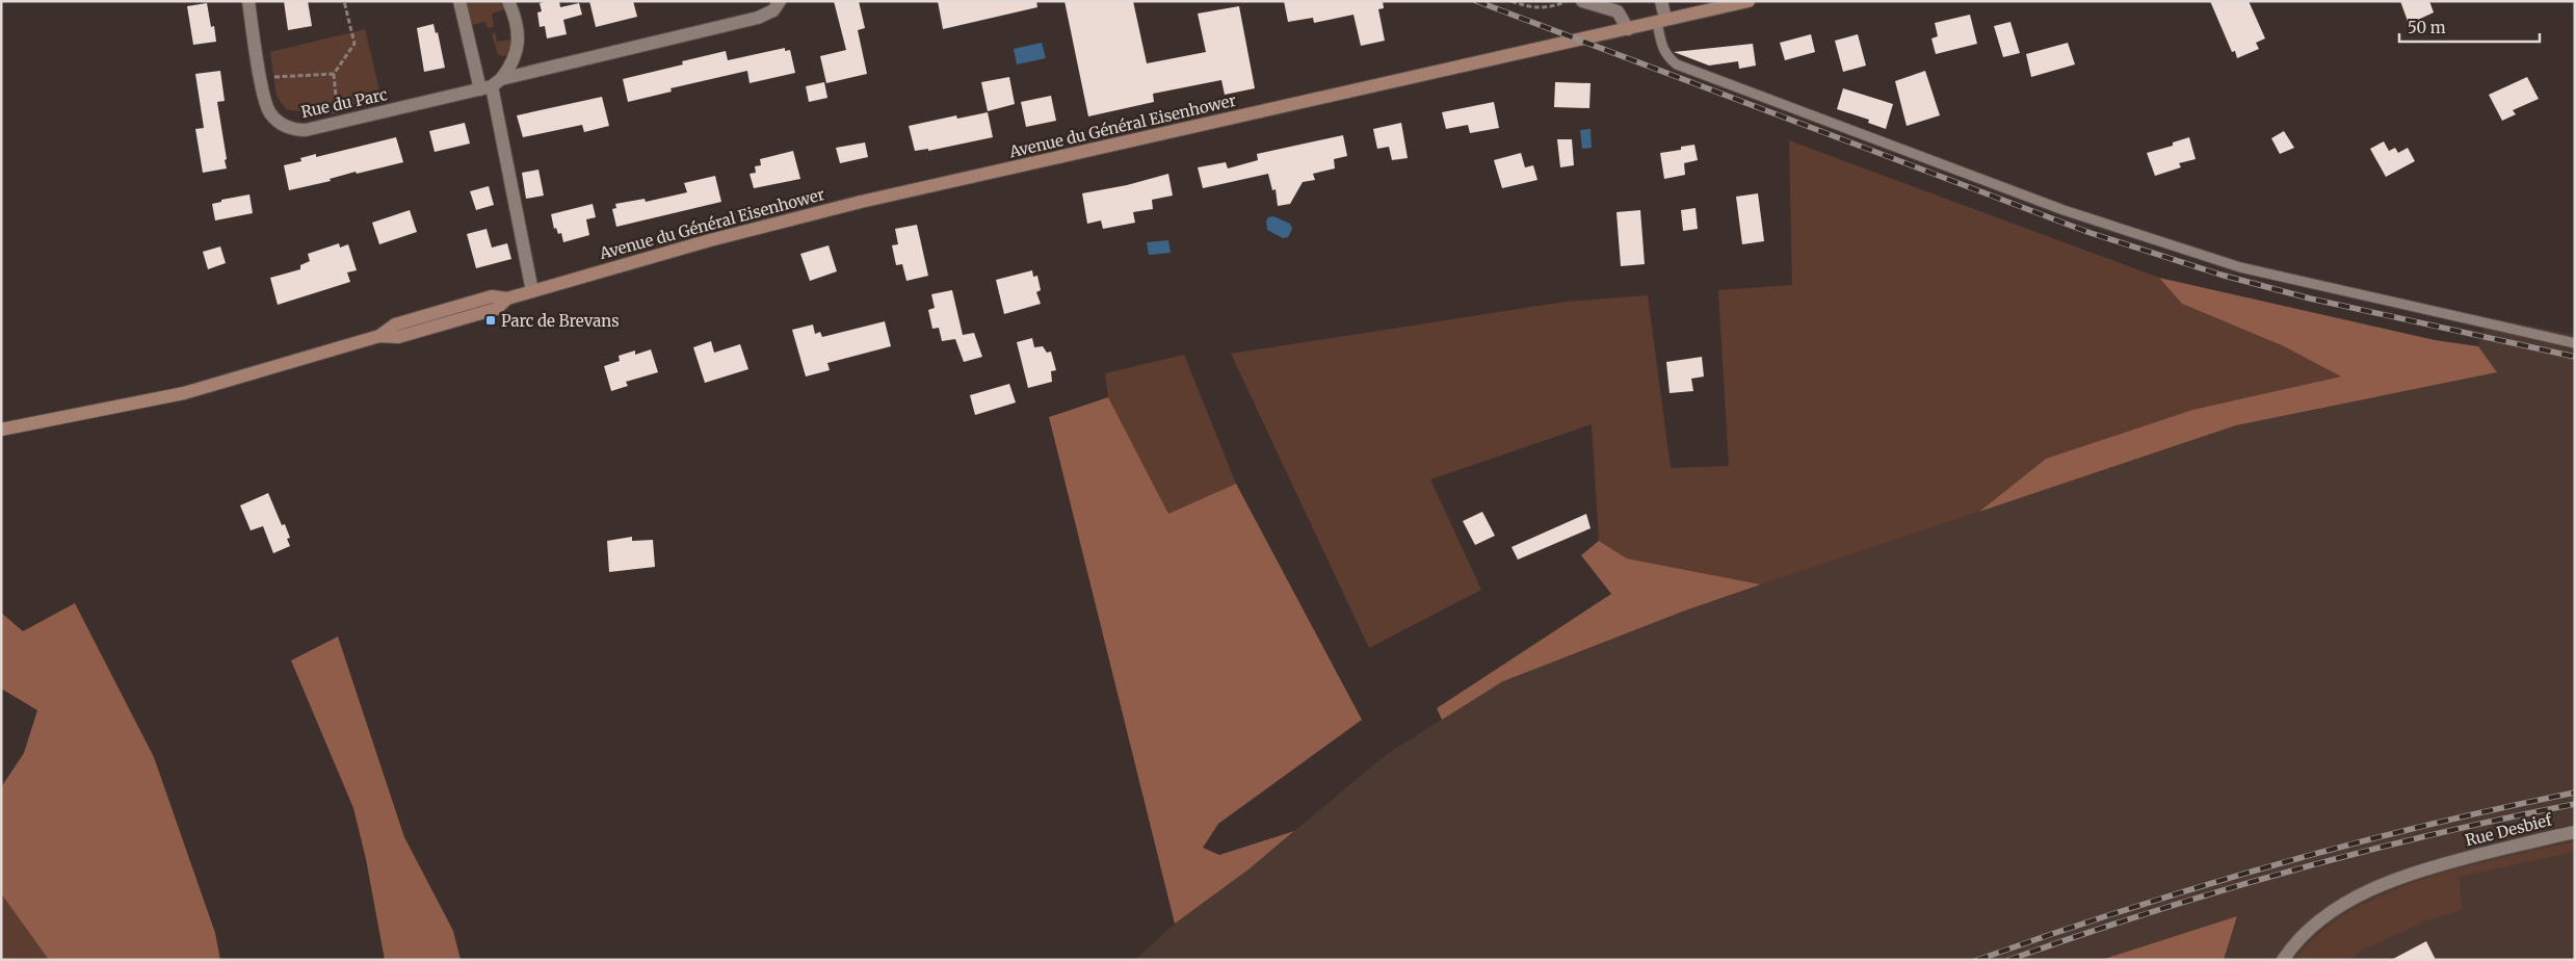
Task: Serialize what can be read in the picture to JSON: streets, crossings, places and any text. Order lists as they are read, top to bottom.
{
  "streets": {
    "main road": ["Avenue du Général Eisenhower"],
    "street": ["Rue du Parc", "Rue Desbief"]
  },
  "places": {
    "transit": ["Parc de Brevans"]
  },
  "scale_bar": "50 m"
}
